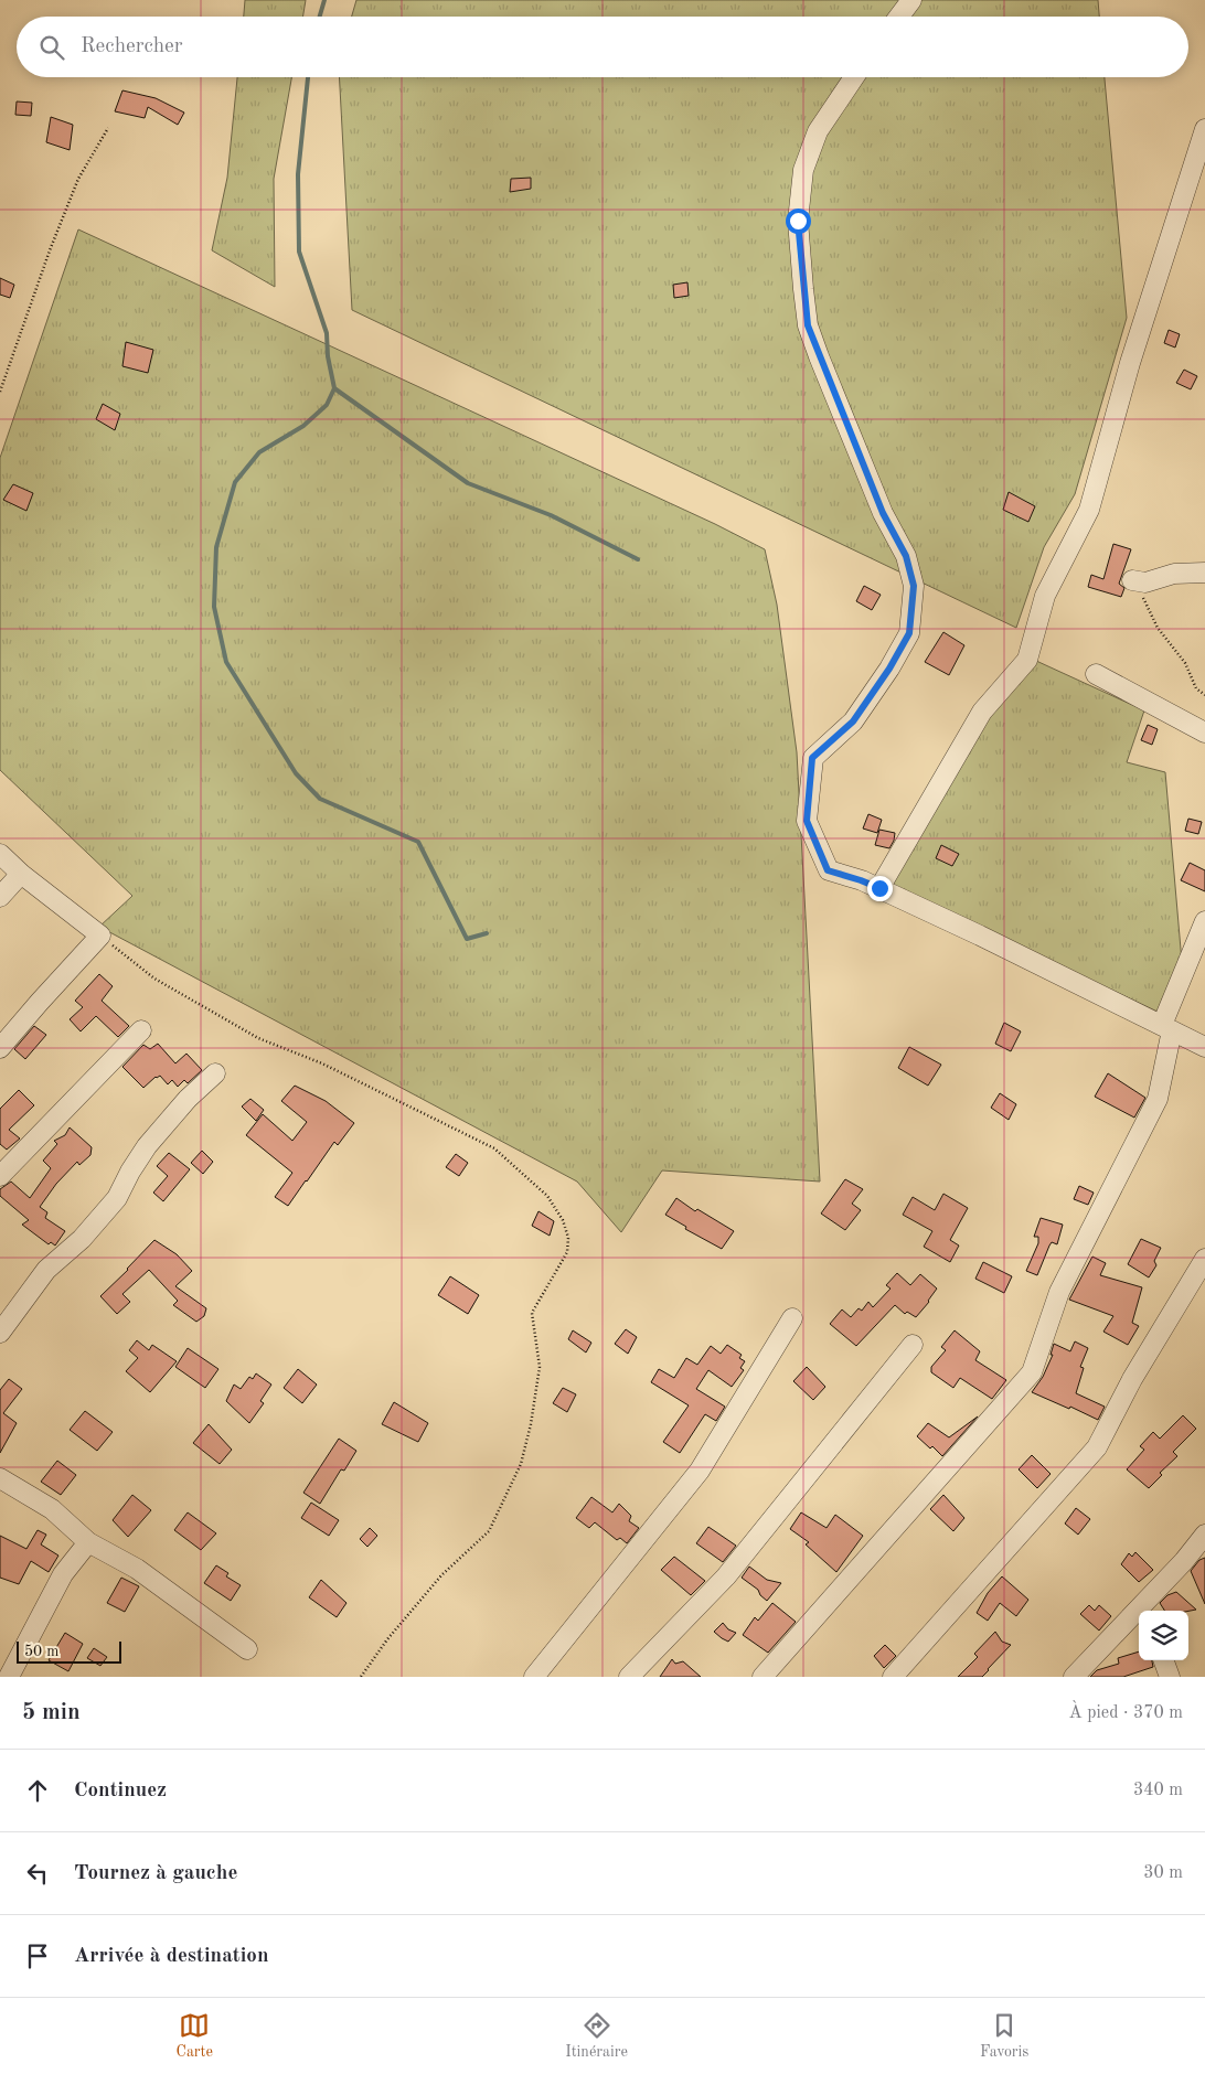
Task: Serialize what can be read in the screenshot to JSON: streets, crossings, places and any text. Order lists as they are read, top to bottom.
{
  "scale_bar": "50 m",
  "page": {
    "search": "Rechercher",
    "scale": "50 m",
    "heading": ["5 min", "À pied · 370 m"],
    "list": [
      ["Continuez", "340 m"],
      ["Tournez à gauche", "30 m"],
      "Arrivée à destination"
    ],
    "nav": ["Carte", "Itinéraire", "Favoris"]
  }
}
